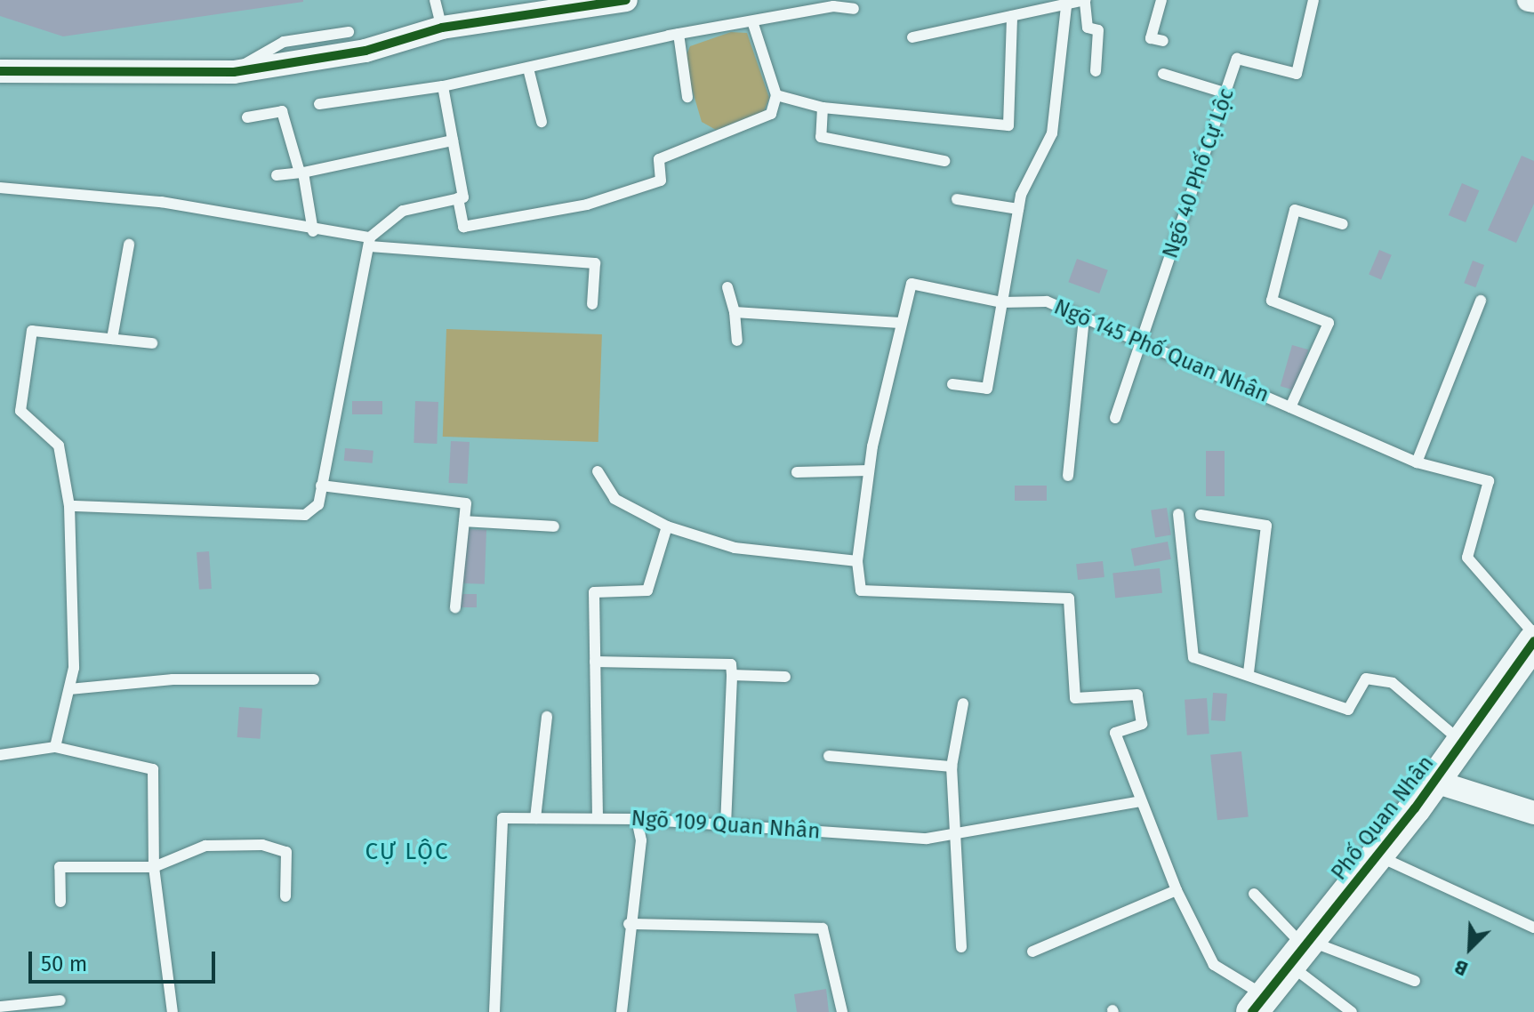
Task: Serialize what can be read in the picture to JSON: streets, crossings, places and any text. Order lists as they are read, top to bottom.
{
  "streets": {
    "street": ["Phố Quan Nhân"],
    "lane": ["Ngõ 40 Phố Cự Lộc", "Ngõ 145 Phố Quan Nhân", "Ngõ 109 Quan Nhân"]
  },
  "crossings": [
    ["Ngõ 145 Phố Quan Nhân", "Ngõ 109 Quan Nhân"]
  ],
  "districts": ["CỰ LỘC"],
  "scale_bar": "50 m",
  "north": "bottom left"
}
